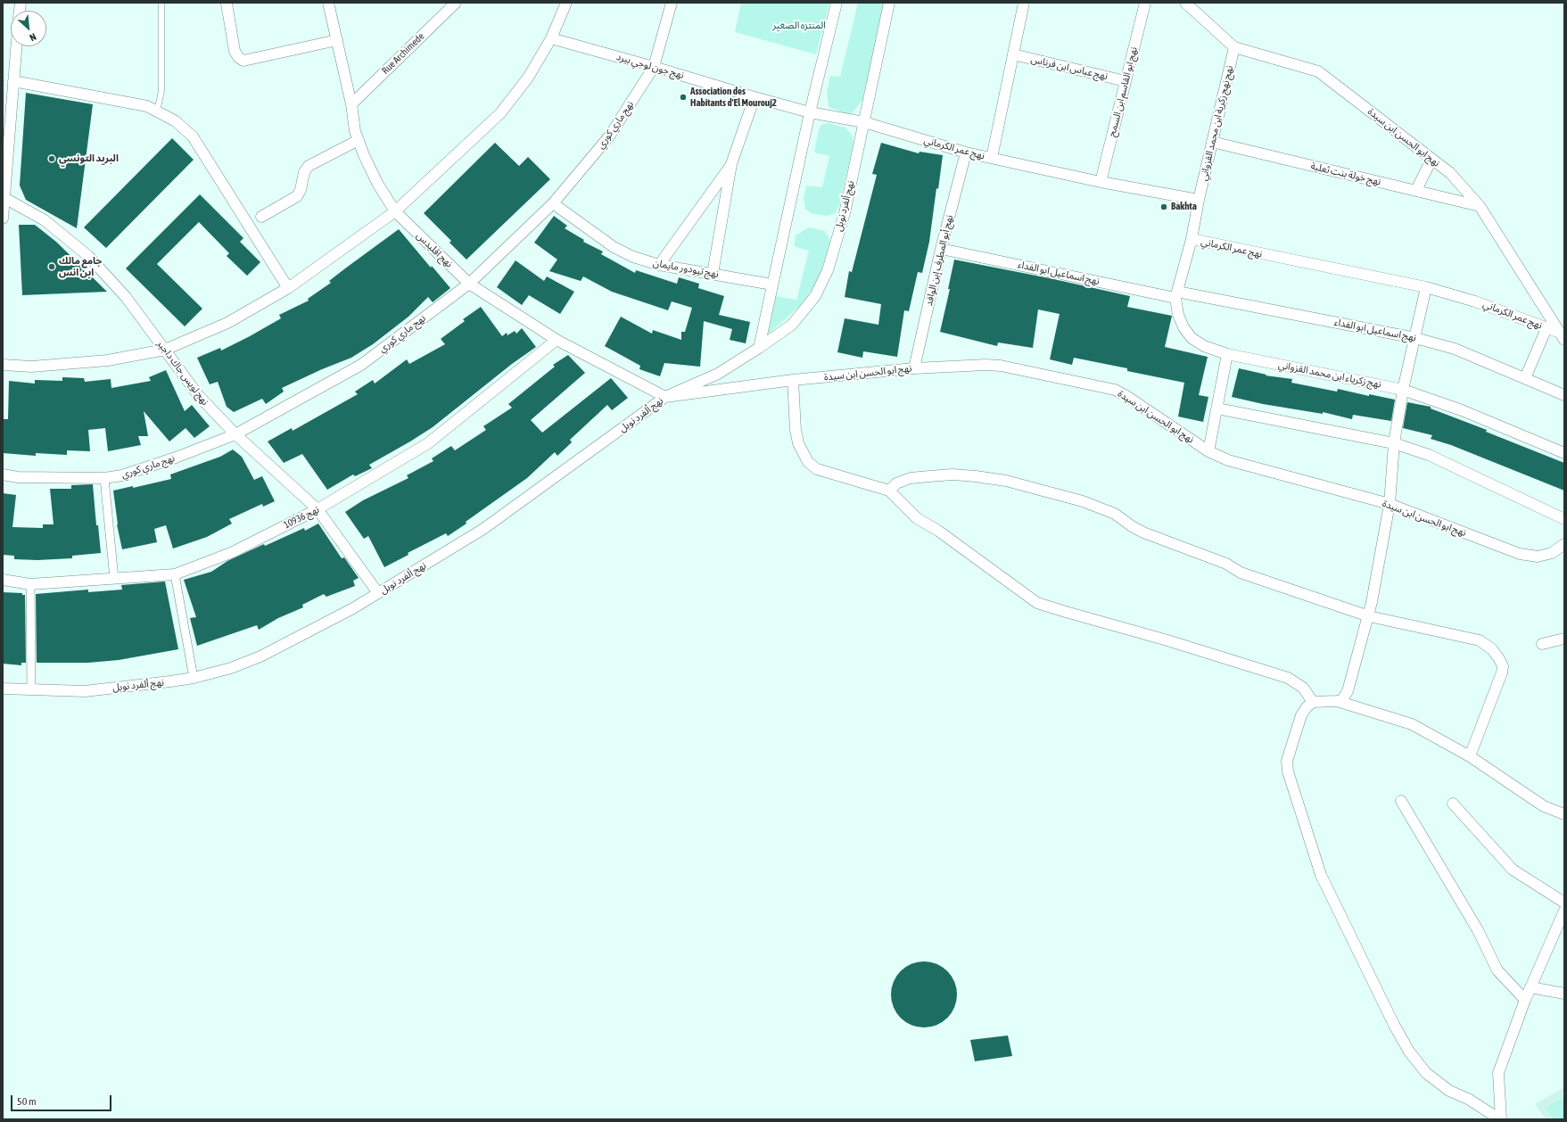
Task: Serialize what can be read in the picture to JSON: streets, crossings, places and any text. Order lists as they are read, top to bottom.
{
  "streets": {
    "street": [
      "Rue Archimede",
      "نهج جون لوجي بيرد",
      "نهج عباس ابن فرناس",
      "نهج ابو القاسم ابن السمح",
      "نهج نهج زكرية ابن محمد القزواني",
      "نهج ماري كوري",
      "نهج ابو الحسن ابن سيدة",
      "نهج عمر الكرماني",
      "نهج خولة بنت ثعلبة",
      "نهج ألفرد نوبل",
      "نهج اقليدس",
      "نهج أبو المطرف إبن الوافد",
      "نهج تيودور مايمان",
      "نهج اسماعيل ابو الفداء",
      "نهج لويس جاك داجير",
      "نهج زكرياء ابن محمد القزواني",
      "نهج 10936"
    ]
  },
  "crossings": [
    ["Rue Archimede", "نهج اقليدس"],
    ["نهج جون لوجي بيرد", "نهج ماري كوري"],
    ["نهج عباس ابن فرناس", "نهج ابو القاسم ابن السمح"],
    ["نهج ابو القاسم ابن السمح", "نهج عمر الكرماني"],
    ["نهج نهج زكرية ابن محمد القزواني", "نهج ابو الحسن ابن سيدة"],
    ["نهج نهج زكرية ابن محمد القزواني", "نهج عمر الكرماني"],
    ["نهج نهج زكرية ابن محمد القزواني", "نهج خولة بنت ثعلبة"],
    ["نهج ماري كوري", "نهج اقليدس"],
    ["نهج ماري كوري", "نهج تيودور مايمان"],
    ["نهج ماري كوري", "نهج لويس جاك داجير"],
    ["نهج ابو الحسن ابن سيدة", "نهج عمر الكرماني"],
    ["نهج ابو الحسن ابن سيدة", "نهج خولة بنت ثعلبة"],
    ["نهج ابو الحسن ابن سيدة", "نهج ألفرد نوبل"],
    ["نهج ابو الحسن ابن سيدة", "نهج اقليدس"],
    ["نهج ابو الحسن ابن سيدة", "نهج أبو المطرف إبن الوافد"],
    ["نهج عمر الكرماني", "نهج ألفرد نوبل"],
    ["نهج عمر الكرماني", "نهج أبو المطرف إبن الوافد"],
    ["نهج عمر الكرماني", "نهج زكرياء ابن محمد القزواني"],
    ["نهج ألفرد نوبل", "نهج اقليدس"],
    ["نهج ألفرد نوبل", "نهج لويس جاك داجير"],
    ["نهج اقليدس", "نهج 10936"],
    ["نهج أبو المطرف إبن الوافد", "نهج اسماعيل ابو الفداء"],
    ["نهج اسماعيل ابو الفداء", "نهج زكرياء ابن محمد القزواني"],
    ["نهج لويس جاك داجير", "نهج 10936"]
  ],
  "parks": ["المنتزه الصغير"],
  "places": [
    "Association des Habitants d'El Mourouj2",
    "البريد التونسي",
    "Bakhta",
    "جامع مالك ابن انس"
  ],
  "scale_bar": "50 m",
  "north": "bottom right"
}
